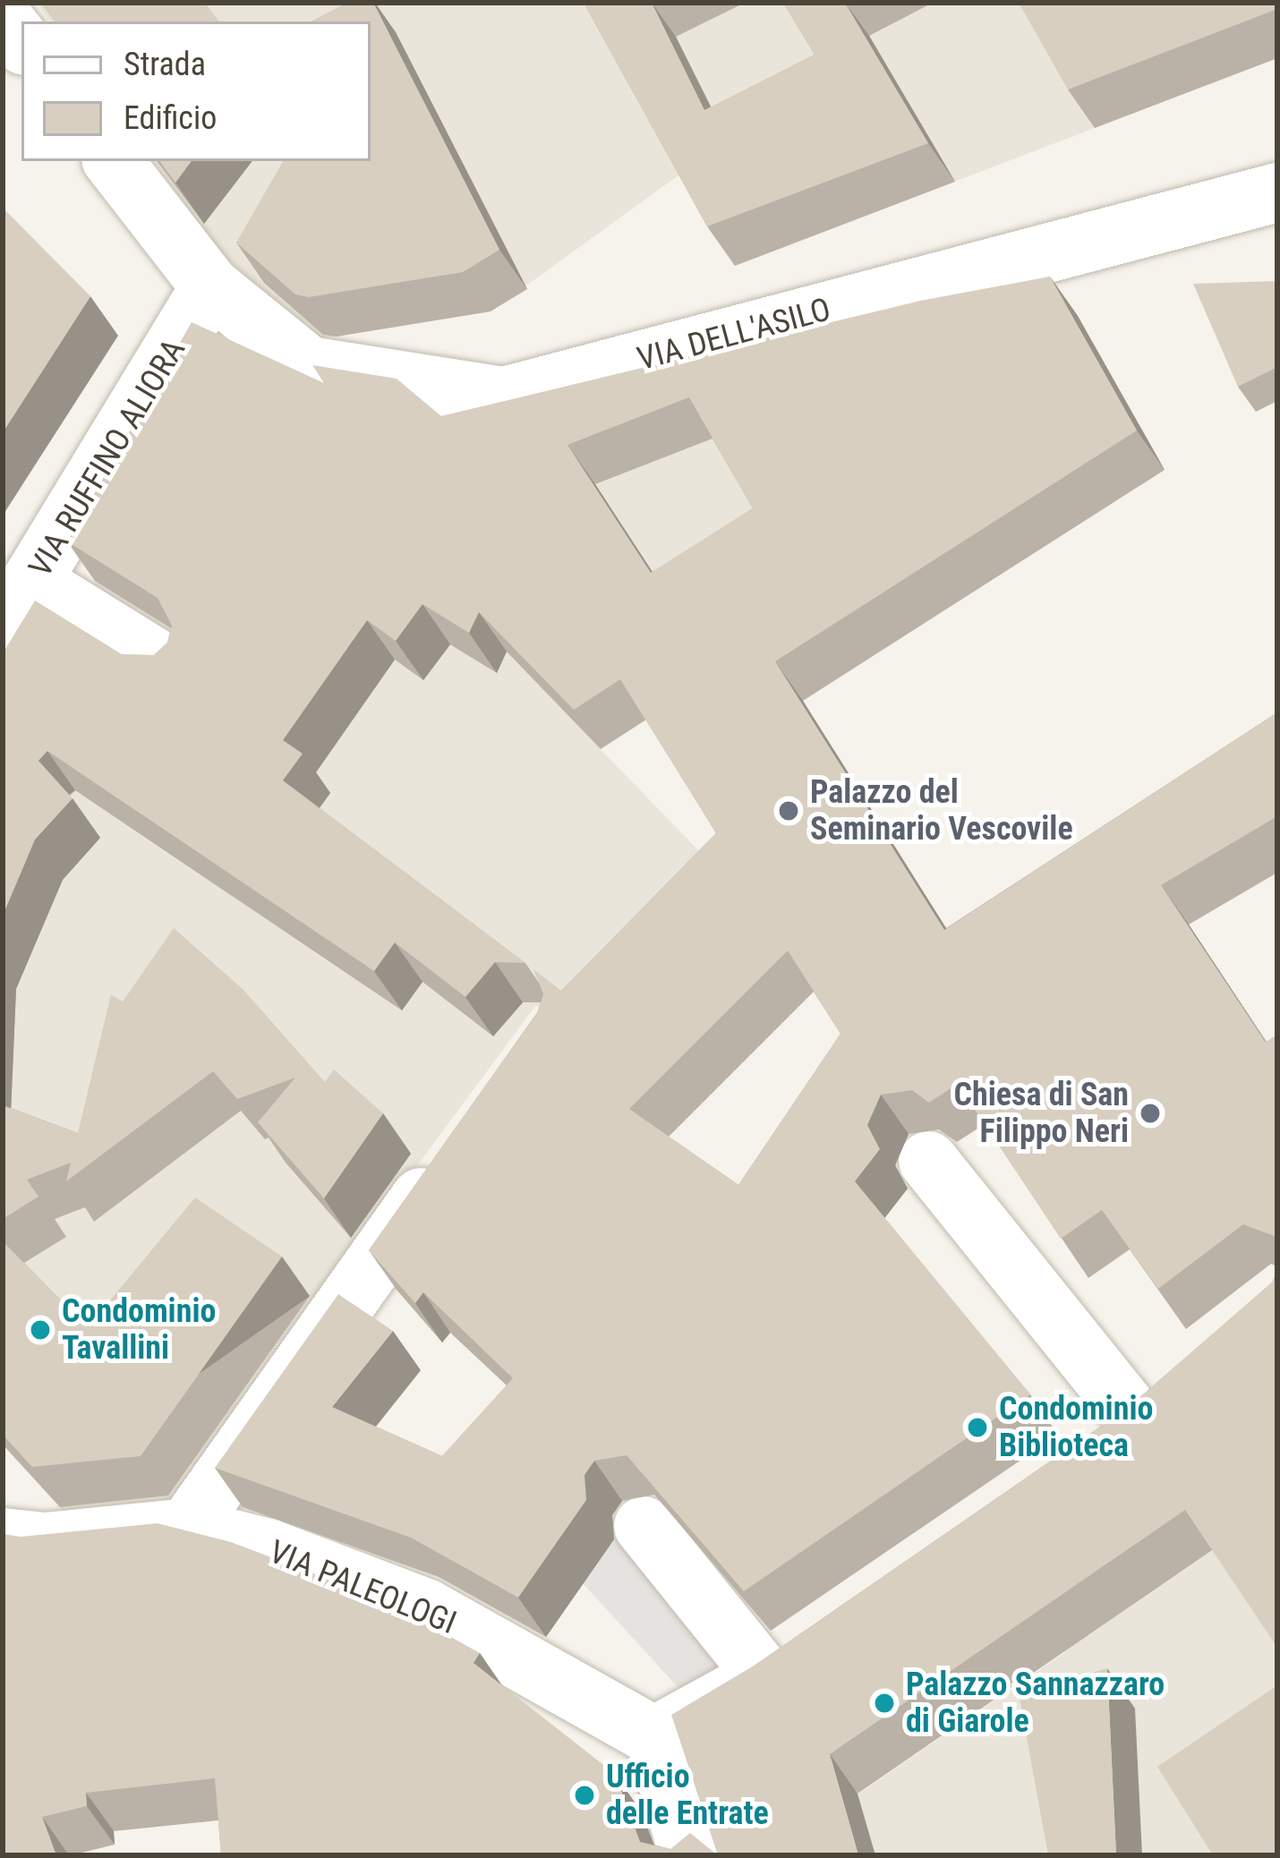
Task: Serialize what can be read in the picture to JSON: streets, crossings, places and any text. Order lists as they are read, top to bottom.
{
  "streets": {
    "street": ["VIA DELL'ASILO", "VIA RUFFINO ALIORA", "VIA PALEOLOGI"]
  },
  "crossings": [
    ["VIA DELL'ASILO", "VIA RUFFINO ALIORA"]
  ],
  "places": [
    "Palazzo del Seminario Vescovile",
    "Chiesa di San Filippo Neri",
    "Condominio Tavallini",
    "Condominio Biblioteca",
    "Palazzo Sannazzaro di Giarole",
    "Ufficio delle Entrate"
  ],
  "legend": ["Strada", "Edificio"]
}
